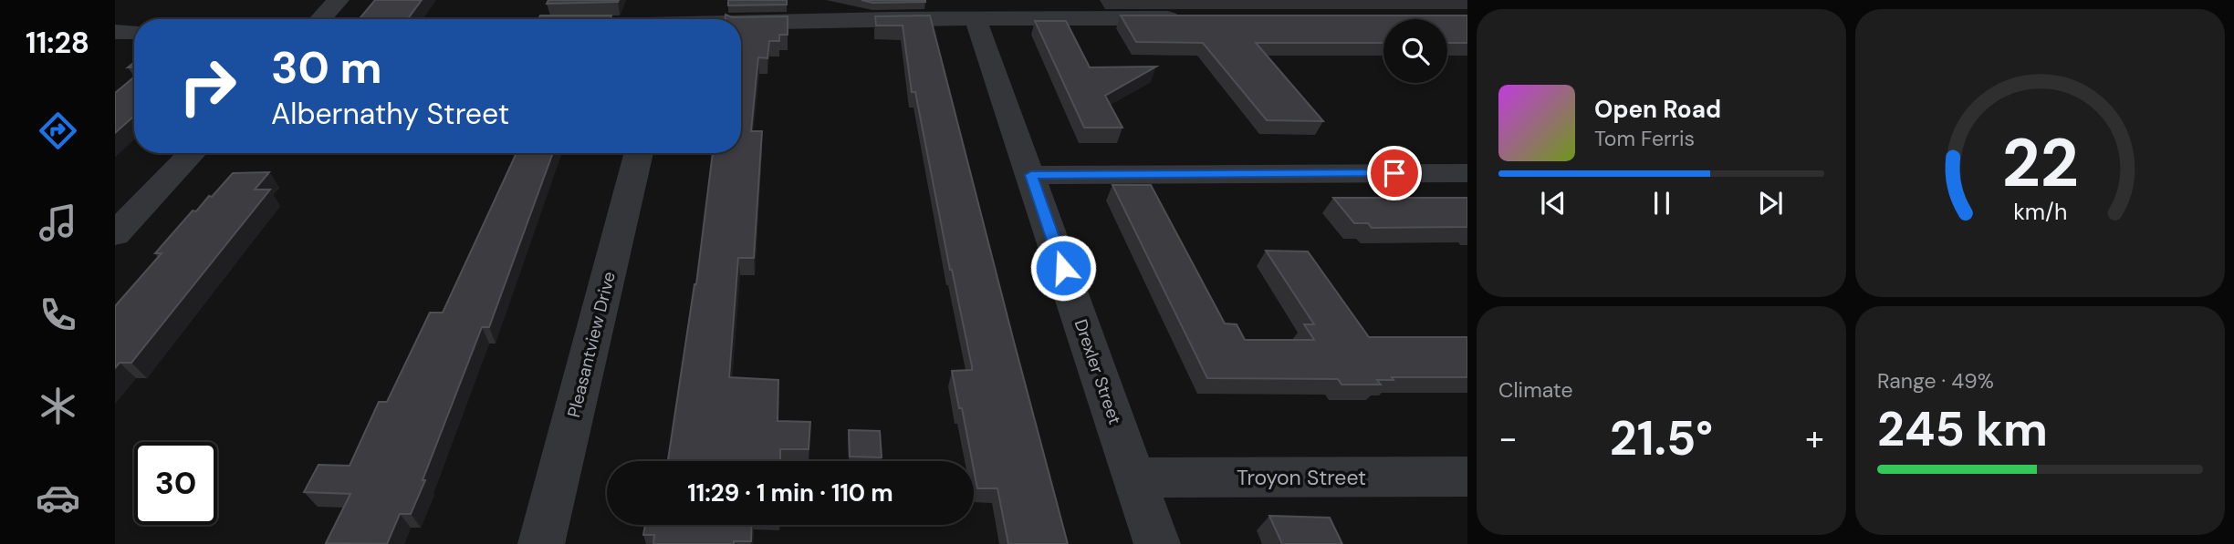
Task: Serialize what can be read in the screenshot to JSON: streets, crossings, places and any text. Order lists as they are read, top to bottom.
{
  "streets": {
    "street": ["Pleasantview Drive", "Drexler Street", "Troyon Street"]
  },
  "crossings": [
    ["Drexler Street", "Troyon Street"]
  ],
  "page": {
    "tabs": "11:28",
    "turn": ["30 m", "Albernathy Street"],
    "song": ["Open Road", "Tom Ferris"],
    "tile": [
      "Climate",
      ["Range · 49%", "245 km"]
    ],
    "heat": ["−", "21.5°", "+"],
    "limit": "30",
    "trip": "11:29 · 1 min · 110 m",
    "gauge": ["22", "km/h"]
  }
}
